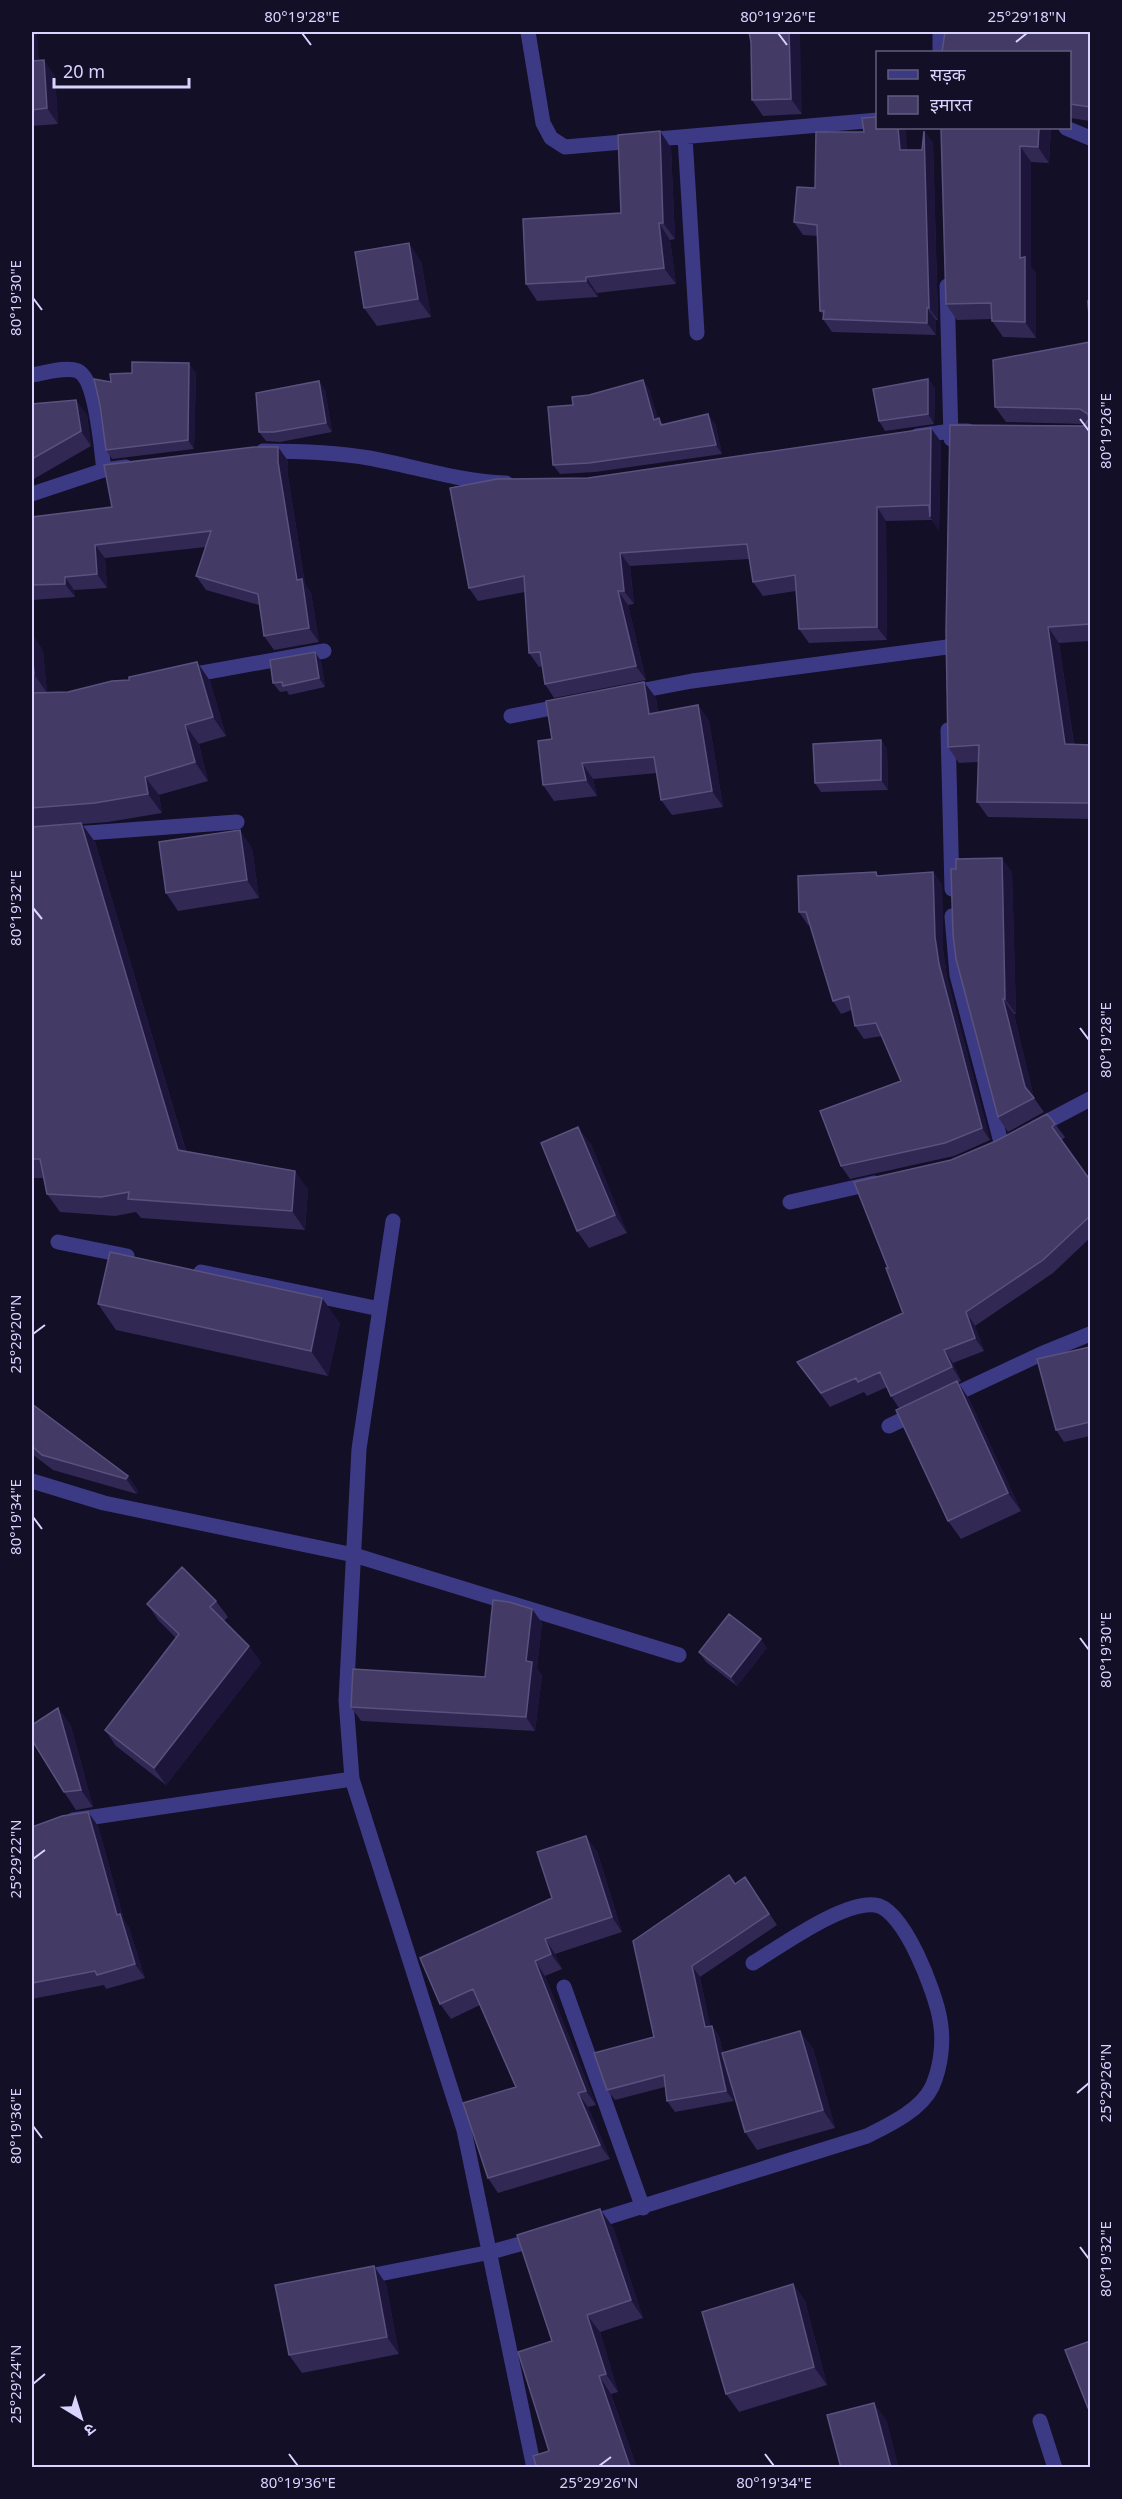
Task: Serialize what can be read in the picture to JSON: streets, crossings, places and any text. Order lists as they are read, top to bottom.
{
  "legend": ["सड़क", "इमारत"],
  "scale_bar": "20 m",
  "north": "bottom right",
  "coordinates": [
    "80°19'28\"E",
    "80°19'26\"E",
    "25°29'18\"N",
    "80°19'30\"E",
    "80°19'32\"E",
    "25°29'20\"N",
    "80°19'34\"E",
    "25°29'22\"N",
    "25°29'26\"N",
    "80°19'36\"E",
    "25°29'24\"N"
  ]
}
